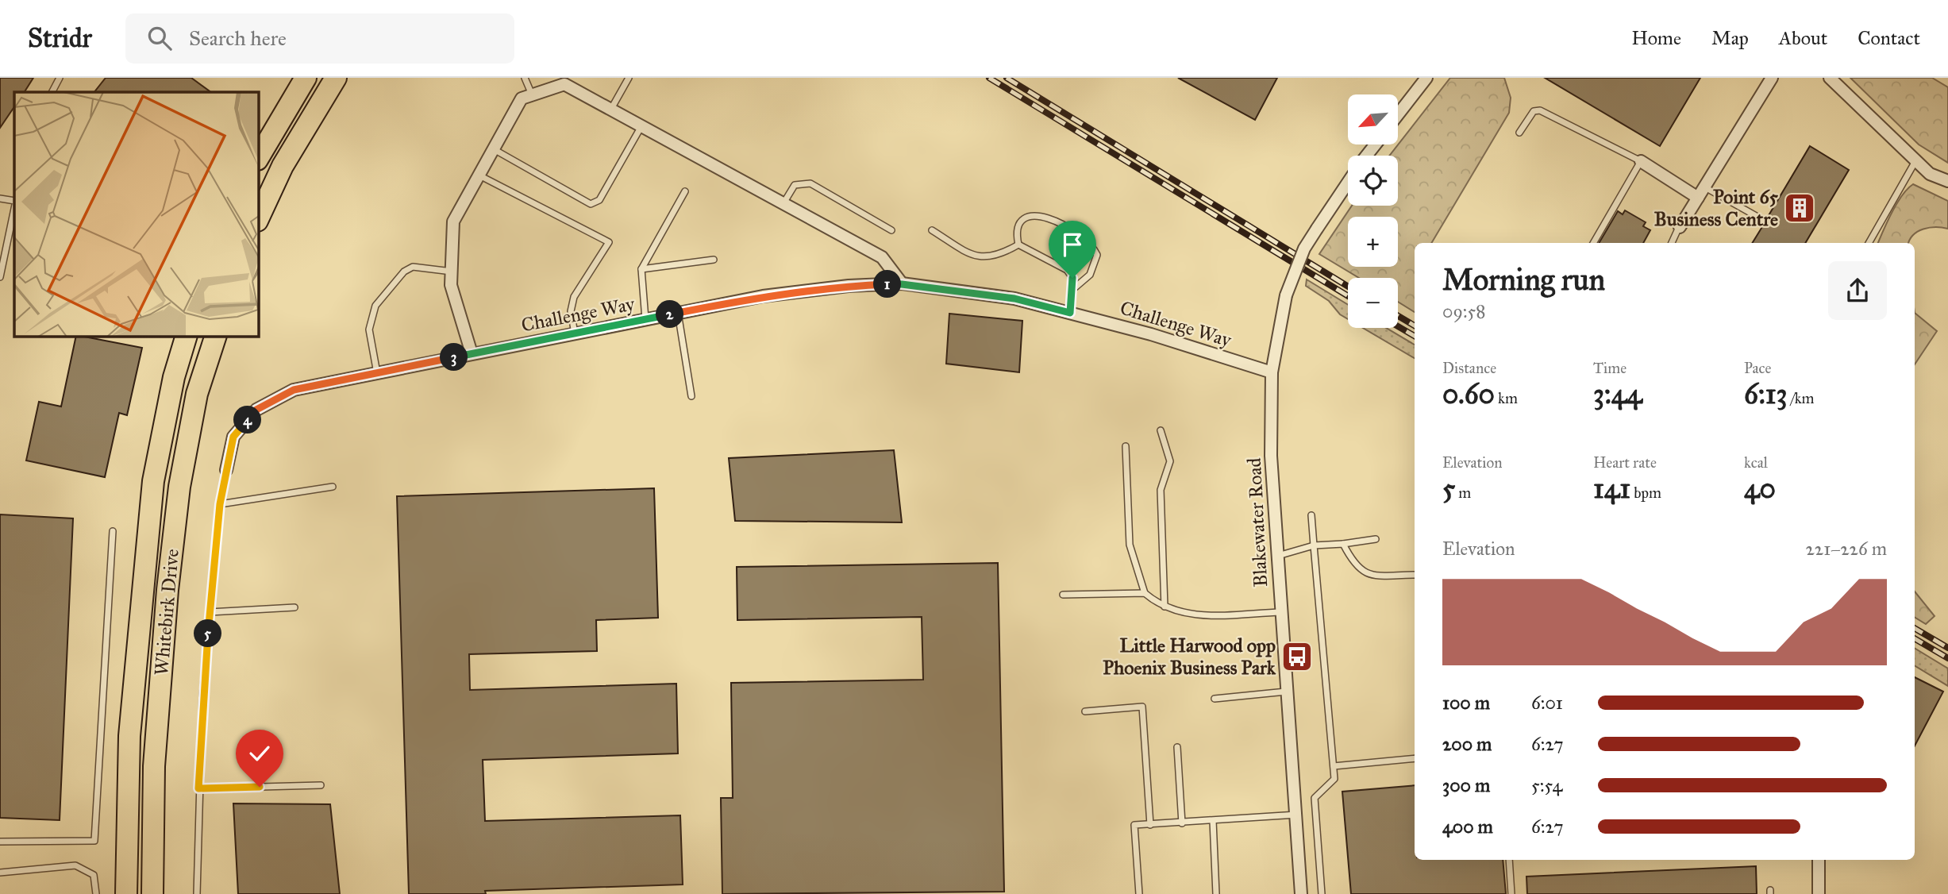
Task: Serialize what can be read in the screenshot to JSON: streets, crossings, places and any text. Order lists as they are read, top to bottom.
{
  "streets": {
    "highway": ["Whitebirk Drive"],
    "street": ["Challenge Way", "Blakewater Road"]
  },
  "crossings": [
    ["Challenge Way", "Blakewater Road"]
  ],
  "places": {
    "building": ["Point 65 Business Centre"],
    "bus stop": ["Little Harwood opp Phoenix Business Park"]
  },
  "north": "bottom left",
  "page": {
    "header": "Stridr",
    "search": "Search here",
    "nav": [
      "Home",
      "Map",
      "About",
      "Contact"
    ],
    "map_buttons": ["+", "−"],
    "heading": ["Morning run", "09:58"],
    "pins": [
      "1",
      "2",
      "3",
      "4",
      "5"
    ],
    "stats": [
      ["Distance", "0.60 km"],
      ["Time", "3:44"],
      ["Pace", "6:13 /km"],
      ["Elevation", "5 m"],
      ["Heart rate", "141 bpm"],
      ["kcal", "40"]
    ],
    "chart": ["Elevation", "221–226 m"],
    "list": [
      {
        "name": "100 m",
        "note": "6:01"
      },
      {
        "name": "200 m",
        "note": "6:27"
      },
      {
        "name": "300 m",
        "note": "5:54"
      },
      {
        "name": "400 m",
        "note": "6:27"
      }
    ]
  }
}
